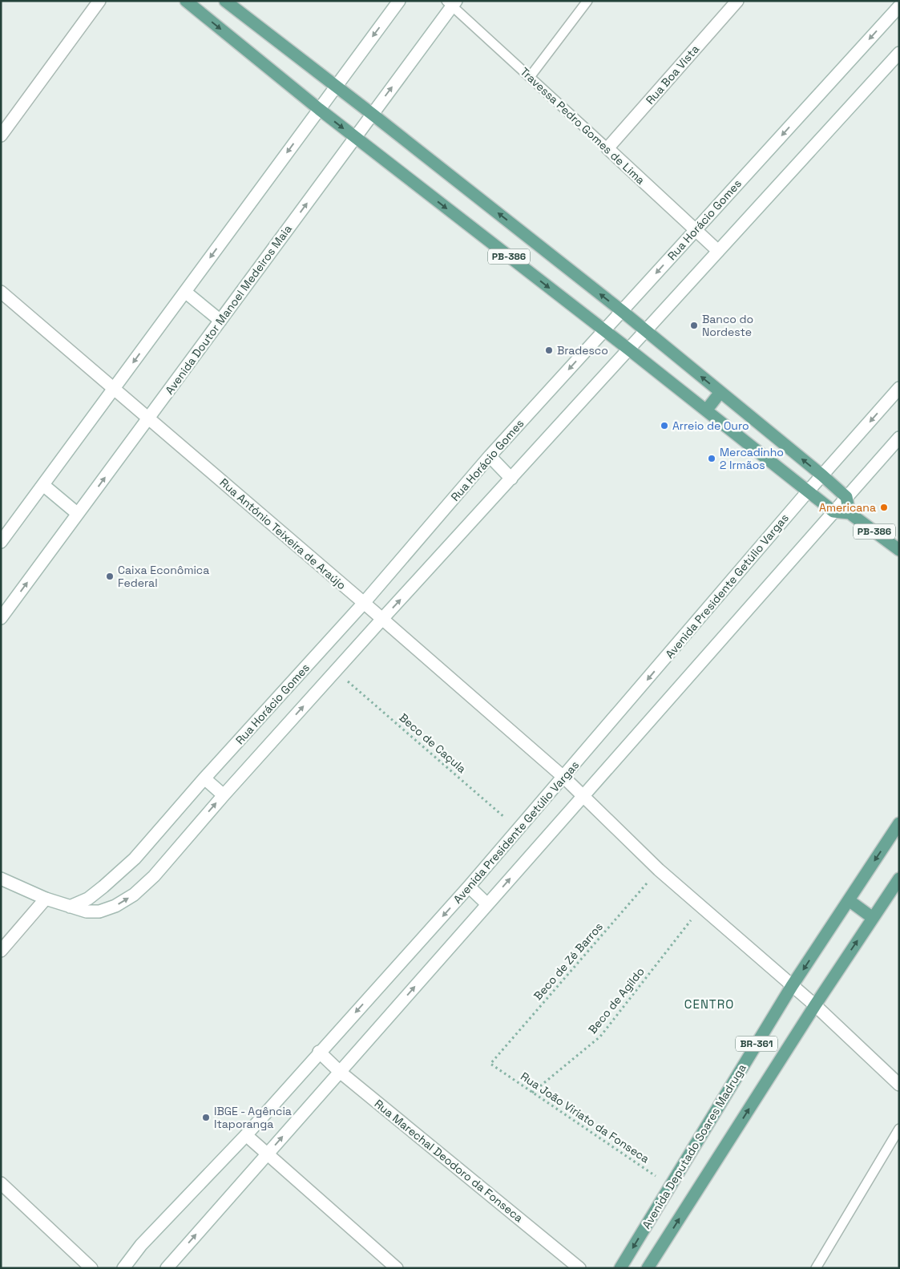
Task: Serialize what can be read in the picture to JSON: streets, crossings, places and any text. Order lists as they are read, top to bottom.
{
  "streets": {
    "main road": ["PB-386", "BR-361", "Avenida Deputado Soares Madruga"],
    "street": [
      "Rua Boa Vista",
      "Travessa Pedro Gomes de Lima",
      "Rua Horácio Gomes",
      "Avenida Doutor Manoel Medeiros Maia",
      "Rua António Teixeira de Araújo",
      "Avenida Presidente Getúlio Vargas",
      "Rua Marechal Deodoro da Fonseca"
    ],
    "path": [
      "Beco de Caçula",
      "Beco de Zé Barros",
      "Beco de Agildo",
      "Rua João Viriato da Fonseca"
    ]
  },
  "crossings": [
    ["Rua Boa Vista", "Travessa Pedro Gomes de Lima"],
    ["Travessa Pedro Gomes de Lima", "Rua Horácio Gomes"],
    ["Travessa Pedro Gomes de Lima", "Avenida Doutor Manoel Medeiros Maia"],
    ["Rua Horácio Gomes", "PB-386"],
    ["Rua Horácio Gomes", "Rua António Teixeira de Araújo"],
    ["PB-386", "Avenida Doutor Manoel Medeiros Maia"],
    ["PB-386", "Avenida Presidente Getúlio Vargas"],
    ["Avenida Doutor Manoel Medeiros Maia", "Rua António Teixeira de Araújo"],
    ["Rua António Teixeira de Araújo", "Avenida Presidente Getúlio Vargas"],
    ["Rua António Teixeira de Araújo", "Beco de Zé Barros"],
    ["Rua António Teixeira de Araújo", "Beco de Agildo"],
    ["Rua António Teixeira de Araújo", "BR-361"],
    ["Rua António Teixeira de Araújo", "Avenida Deputado Soares Madruga"],
    ["Avenida Presidente Getúlio Vargas", "Beco de Caçula"],
    ["Avenida Presidente Getúlio Vargas", "Rua Marechal Deodoro da Fonseca"],
    ["Beco de Zé Barros", "Rua João Viriato da Fonseca"],
    ["Beco de Agildo", "Rua João Viriato da Fonseca"],
    ["Rua João Viriato da Fonseca", "Avenida Deputado Soares Madruga"]
  ],
  "districts": ["CENTRO"],
  "places": [
    "Banco do Nordeste",
    "Bradesco",
    "Arreio de Ouro",
    "Mercadinho 2 Irmãos",
    "Americana",
    "Caixa Econômica Federal",
    "IBGE - Agência Itaporanga"
  ]
}
